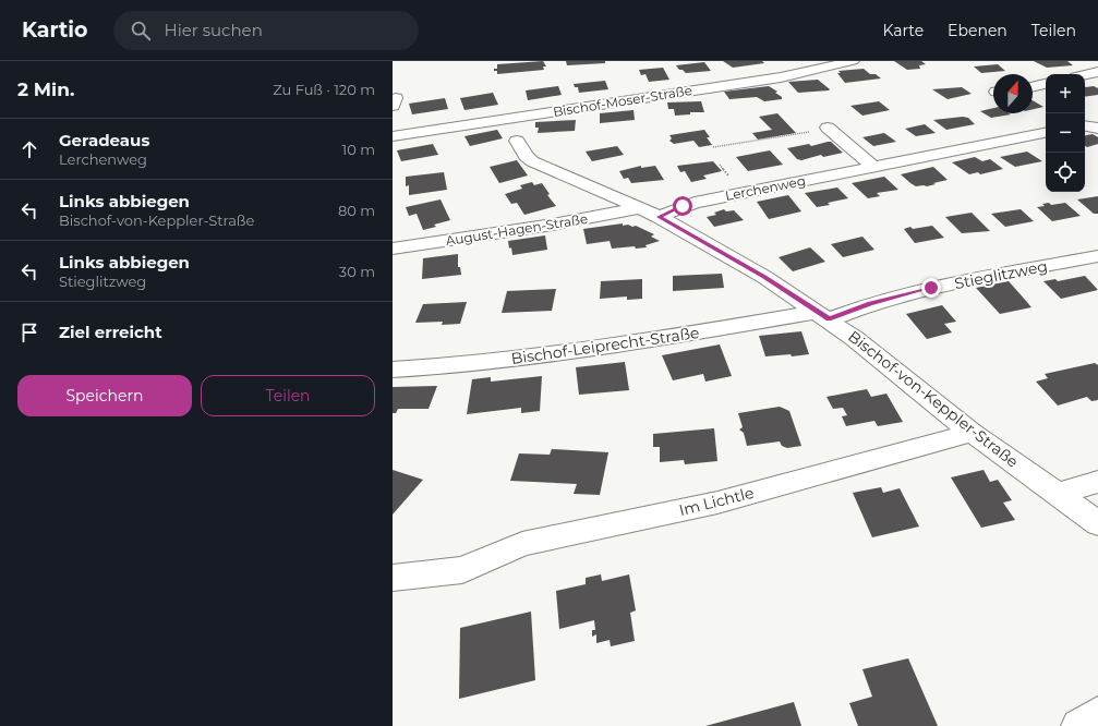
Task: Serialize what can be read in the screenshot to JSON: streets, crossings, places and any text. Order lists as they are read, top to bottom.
{
  "streets": {
    "street": [
      "Bischof-Moser-Straße",
      "Lerchenweg",
      "August-Hagen-Straße",
      "Stieglitzweg",
      "Bischof-Leiprecht-Straße",
      "Bischof-von-Keppler-Straße",
      "Im Lichtle"
    ]
  },
  "crossings": [
    ["Lerchenweg", "August-Hagen-Straße"],
    ["Lerchenweg", "Bischof-von-Keppler-Straße"],
    ["August-Hagen-Straße", "Bischof-von-Keppler-Straße"],
    ["Stieglitzweg", "Bischof-Leiprecht-Straße"],
    ["Stieglitzweg", "Bischof-von-Keppler-Straße"],
    ["Bischof-Leiprecht-Straße", "Bischof-von-Keppler-Straße"],
    ["Bischof-von-Keppler-Straße", "Im Lichtle"]
  ],
  "north": "top",
  "page": {
    "header": "Kartio",
    "search": "Hier suchen",
    "nav": ["Karte", "Ebenen", "Teilen"],
    "heading": ["2 Min.", "Zu Fuß · 120 m"],
    "map_buttons": ["+", "−"],
    "list": [
      ["Geradeaus", "Lerchenweg", "10 m"],
      ["Links abbiegen", "Bischof-von-Keppler-Straße", "80 m"],
      ["Links abbiegen", "Stieglitzweg", "30 m"],
      "Ziel erreicht"
    ],
    "buttons": ["Speichern", "Teilen"]
  }
}
